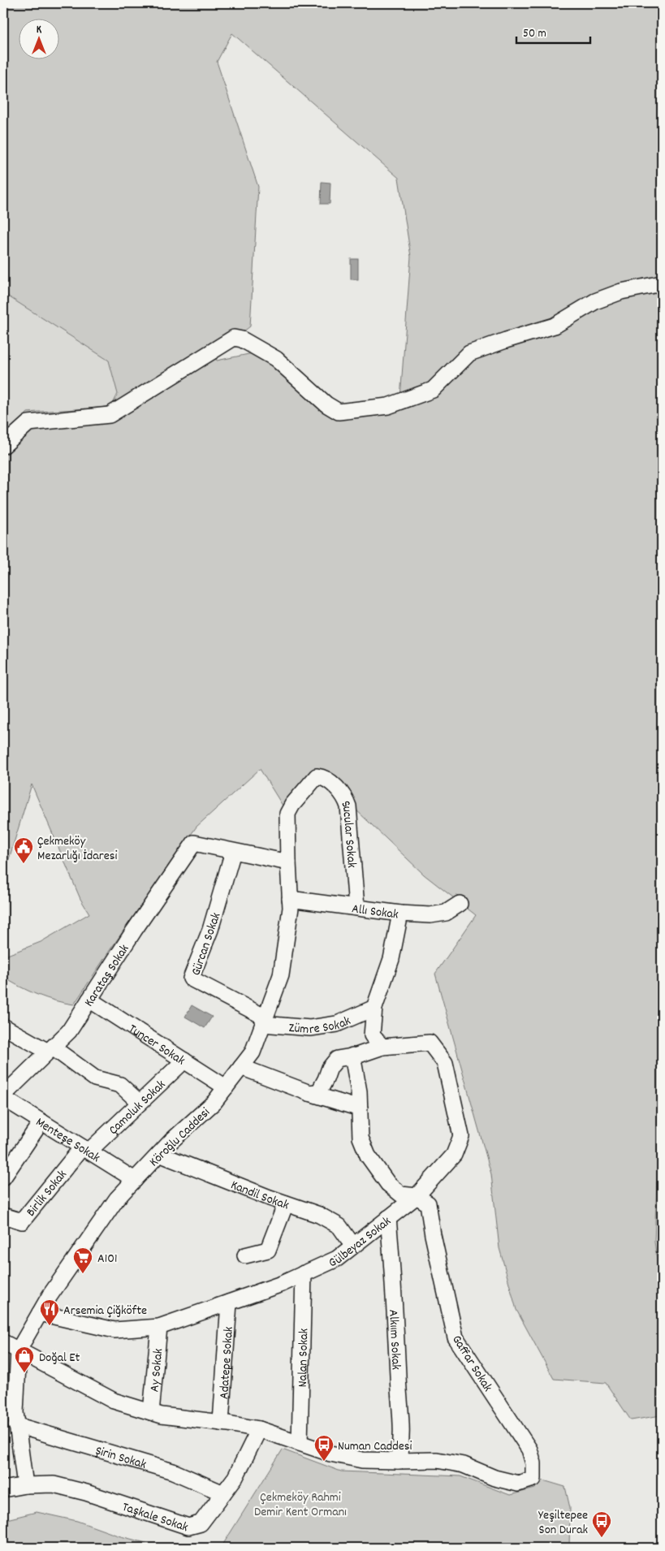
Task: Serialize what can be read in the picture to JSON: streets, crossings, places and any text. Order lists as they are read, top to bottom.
{
  "streets": {
    "street": [
      "Sucular Sokak",
      "Allı Sokak",
      "Gürcan Sokak",
      "Karataş Sokak",
      "Zümre Sokak",
      "Tuncer Sokak",
      "Çamoluk Sokak",
      "Köroğlu Caddesi",
      "Menteşe Sokak",
      "Birlik Sokak",
      "Kandil Sokak",
      "Gülbeyaz Sokak",
      "Alkıım Sokak",
      "Nalan Sokak",
      "Adatepe Sokak",
      "Gaffar Sokak",
      "Ay Sokak",
      "Şirin Sokak",
      "Taşkale Sokak"
    ]
  },
  "crossings": [
    ["Sucular Sokak", "Allı Sokak"],
    ["Sucular Sokak", "Köroğlu Caddesi"],
    ["Allı Sokak", "Köroğlu Caddesi"],
    ["Gürcan Sokak", "Karataş Sokak"],
    ["Gürcan Sokak", "Zümre Sokak"],
    ["Gürcan Sokak", "Köroğlu Caddesi"],
    ["Karataş Sokak", "Tuncer Sokak"],
    ["Karataş Sokak", "Menteşe Sokak"],
    ["Zümre Sokak", "Köroğlu Caddesi"],
    ["Tuncer Sokak", "Çamoluk Sokak"],
    ["Tuncer Sokak", "Köroğlu Caddesi"],
    ["Çamoluk Sokak", "Menteşe Sokak"],
    ["Çamoluk Sokak", "Birlik Sokak"],
    ["Köroğlu Caddesi", "Menteşe Sokak"],
    ["Köroğlu Caddesi", "Kandil Sokak"],
    ["Köroğlu Caddesi", "Gülbeyaz Sokak"],
    ["Köroğlu Caddesi", "Şirin Sokak"],
    ["Köroğlu Caddesi", "Taşkale Sokak"],
    ["Menteşe Sokak", "Birlik Sokak"],
    ["Kandil Sokak", "Gülbeyaz Sokak"],
    ["Gülbeyaz Sokak", "Alkıım Sokak"],
    ["Gülbeyaz Sokak", "Nalan Sokak"],
    ["Gülbeyaz Sokak", "Adatepe Sokak"],
    ["Gülbeyaz Sokak", "Gaffar Sokak"],
    ["Gülbeyaz Sokak", "Ay Sokak"],
    ["Alkıım Sokak", "Gaffar Sokak"],
    ["Şirin Sokak", "Taşkale Sokak"]
  ],
  "parks": ["Çekmeköy Rahmi Demir Kent Ormanı"],
  "places": {
    "public building": ["Çekmeköy Mezarlığı İdaresi"],
    "supermarket": ["A101"],
    "restaurant": ["Arsemia Çiğköfte"],
    "shop": ["Doğal Et"],
    "bus stop": ["Numan Caddesi", "Yeşiltepee Son Durak"]
  },
  "scale_bar": "50 m",
  "north": "top"
}
